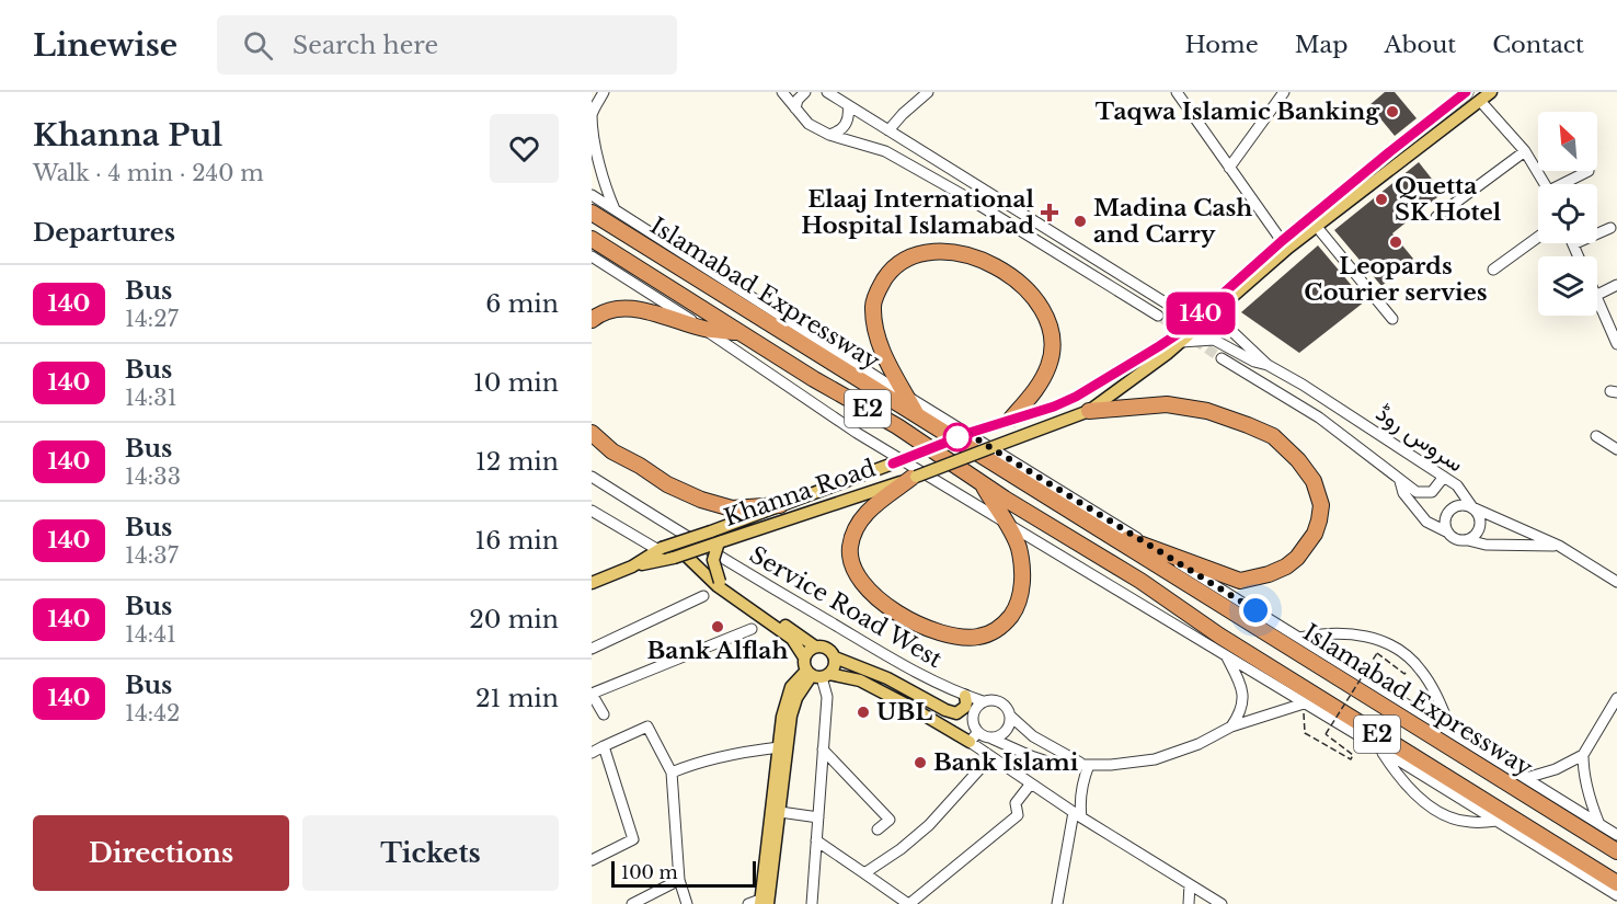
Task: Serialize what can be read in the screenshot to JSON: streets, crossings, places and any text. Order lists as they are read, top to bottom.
{
  "streets": {
    "highway": ["Islamabad Expressway", "E2"],
    "main road": ["Khanna Road"],
    "street": ["سروس روڈ", "Service Road West"]
  },
  "crossings": [
    ["سروس روڈ", "Khanna Road"]
  ],
  "places": {
    "other": [
      "Taqwa Islamic Banking",
      "Quetta SK Hotel",
      "Madina Cash and Carry",
      "Leopards Courier servies",
      "Bank Alflah",
      "UBL",
      "Bank Islami"
    ],
    "health": ["Elaaj International Hospital Islamabad"]
  },
  "lines": ["bus line 140"],
  "scale_bar": "100 m",
  "north": "top left",
  "page": {
    "header": "Linewise",
    "search": "Search here",
    "nav": [
      "Home",
      "Map",
      "About",
      "Contact"
    ],
    "heading": [
      ["Khanna Pul", "Walk · 4 min · 240 m"],
      "Departures"
    ],
    "on_map": "140",
    "list": [
      {
        "mark": "140",
        "name": "Bus",
        "note": "14:27",
        "value": "6 min"
      },
      {
        "mark": "140",
        "name": "Bus",
        "note": "14:31",
        "value": "10 min"
      },
      {
        "mark": "140",
        "name": "Bus",
        "note": "14:33",
        "value": "12 min"
      },
      {
        "mark": "140",
        "name": "Bus",
        "note": "14:37",
        "value": "16 min"
      },
      {
        "mark": "140",
        "name": "Bus",
        "note": "14:41",
        "value": "20 min"
      },
      {
        "mark": "140",
        "name": "Bus",
        "note": "14:42",
        "value": "21 min"
      }
    ],
    "buttons": ["Directions", "Tickets"],
    "scale": "100 m"
  }
}
